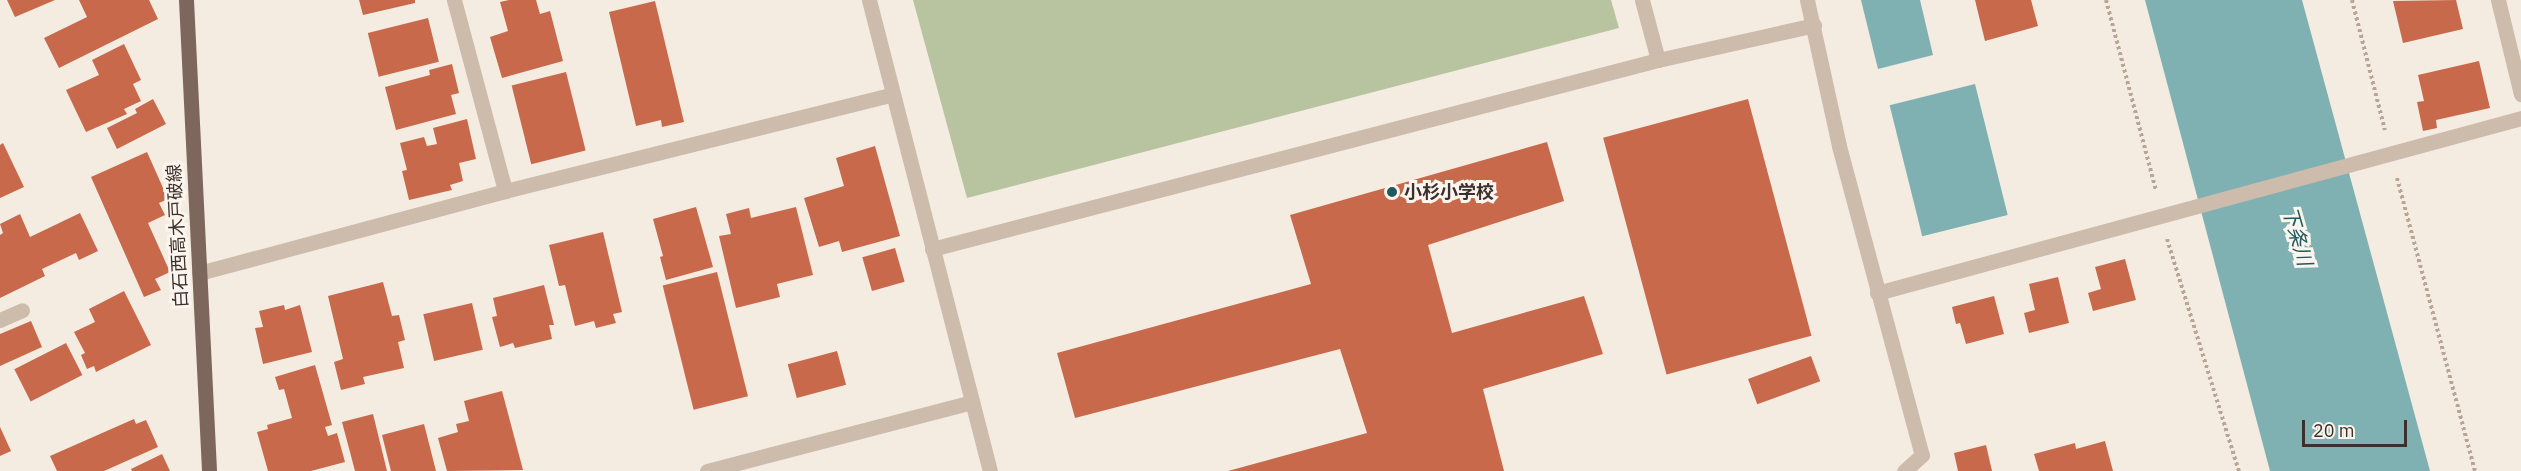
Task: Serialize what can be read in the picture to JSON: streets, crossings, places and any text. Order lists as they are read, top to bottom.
{
  "streets": {
    "main road": ["白石西高木戸破線"]
  },
  "water": ["下条川"],
  "places": ["小杉小学校"],
  "scale_bar": "20 m"
}
